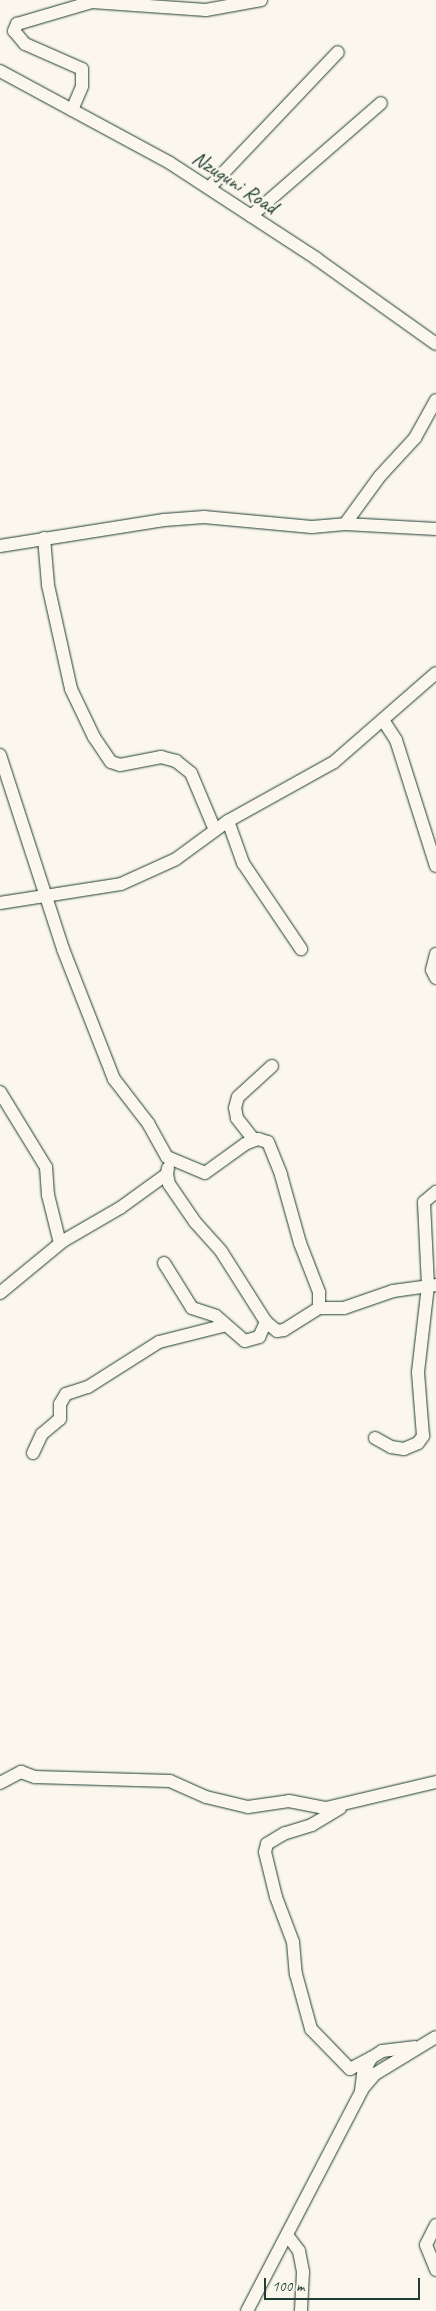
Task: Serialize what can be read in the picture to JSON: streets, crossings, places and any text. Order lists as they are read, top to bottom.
{
  "streets": {
    "street": ["Nzuguni Road"]
  },
  "scale_bar": "100 m"
}
